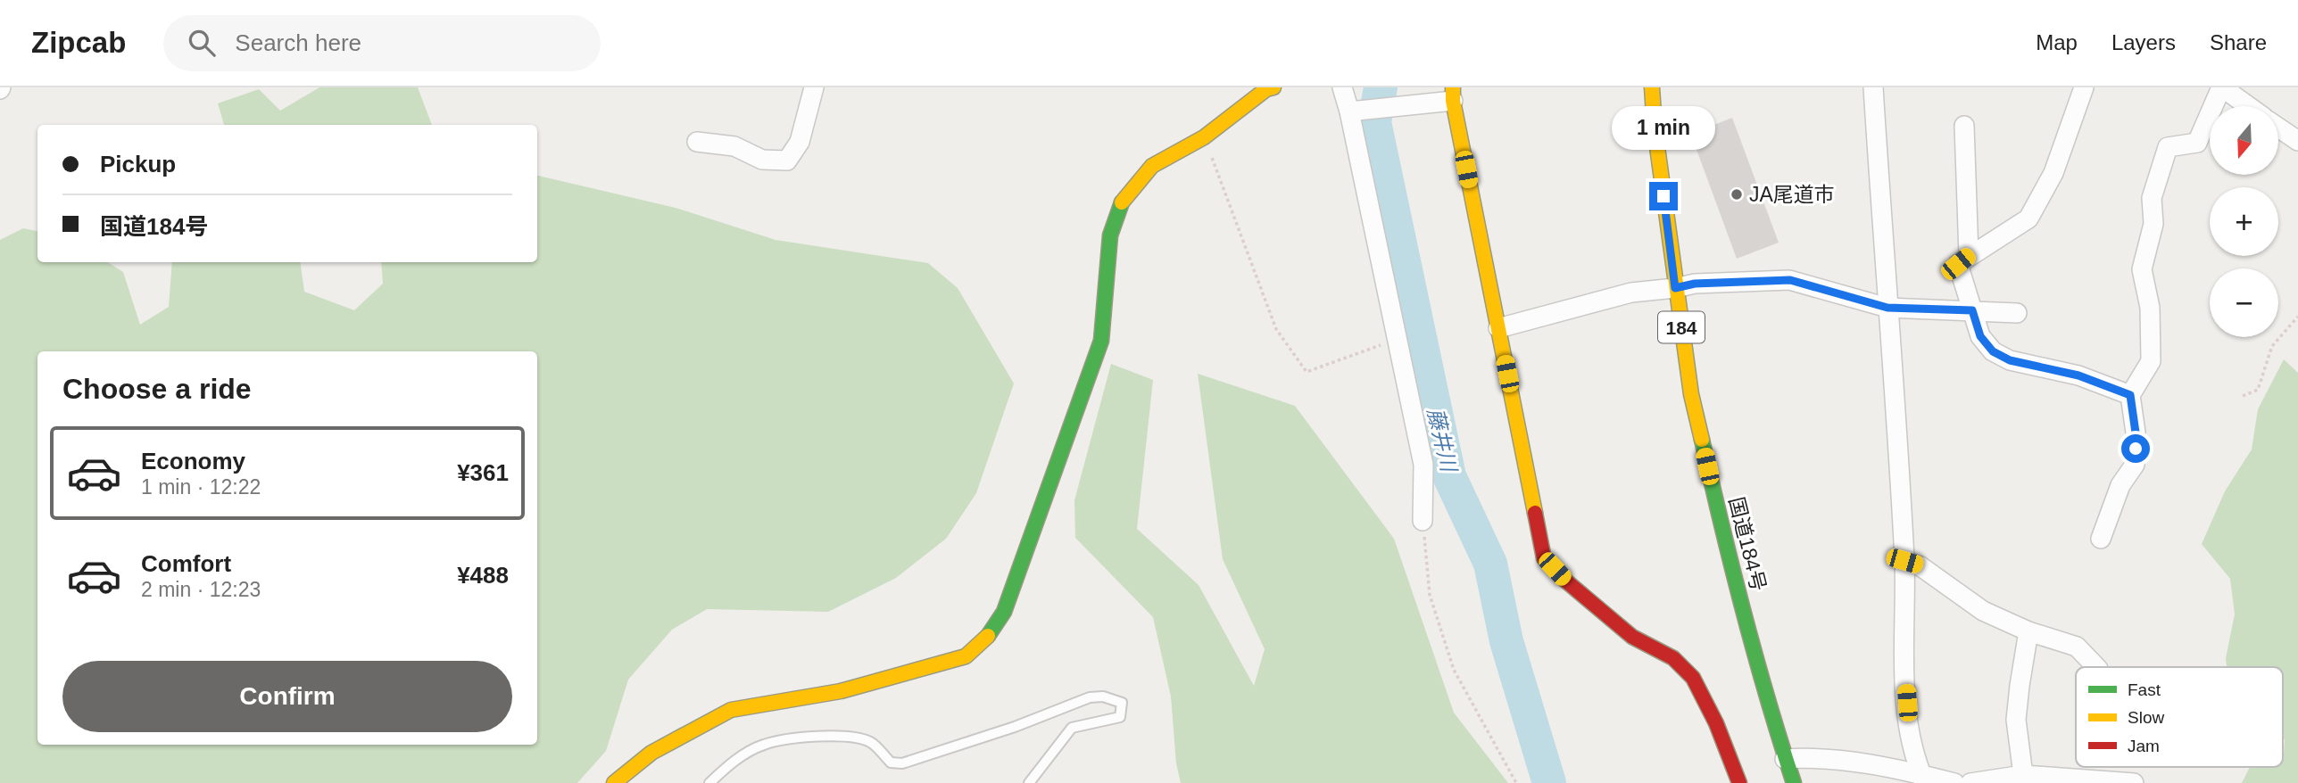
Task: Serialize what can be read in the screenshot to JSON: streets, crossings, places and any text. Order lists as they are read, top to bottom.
{
  "streets": {
    "main road": ["184", "国道184号"]
  },
  "water": ["藤井川"],
  "places": ["JA尾道市"],
  "legend": ["Fast", "Slow", "Jam"],
  "north": "bottom",
  "page": {
    "header": "Zipcab",
    "search": "Search here",
    "nav": ["Map", "Layers", "Share"],
    "map_buttons": ["+", "−"],
    "bubble": "1 min",
    "banner": ["Pickup", "国道184号"],
    "heading": "Choose a ride",
    "list": [
      {
        "name": "Economy",
        "note": "1 min · 12:22",
        "value": "¥361"
      },
      {
        "name": "Comfort",
        "note": "2 min · 12:23",
        "value": "¥488"
      }
    ],
    "buttons": "Confirm"
  }
}
